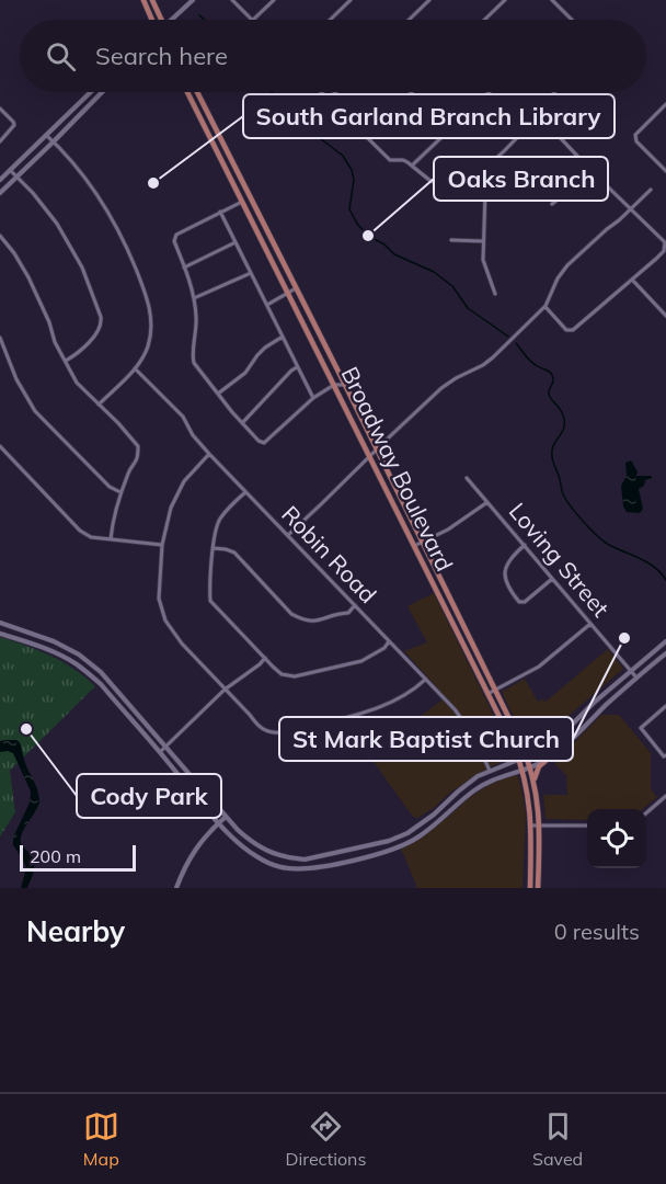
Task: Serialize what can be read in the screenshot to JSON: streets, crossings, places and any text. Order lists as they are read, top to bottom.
{
  "streets": {
    "main road": ["Broadway Boulevard"],
    "street": ["Robin Road", "Loving Street"]
  },
  "places": [
    "South Garland Branch Library",
    "Oaks Branch",
    "St Mark Baptist Church",
    "Cody Park"
  ],
  "scale_bar": "200 m",
  "page": {
    "search": "Search here",
    "scale": "200 m",
    "heading": ["Nearby", "0 results"],
    "nav": ["Map", "Directions", "Saved"]
  }
}
